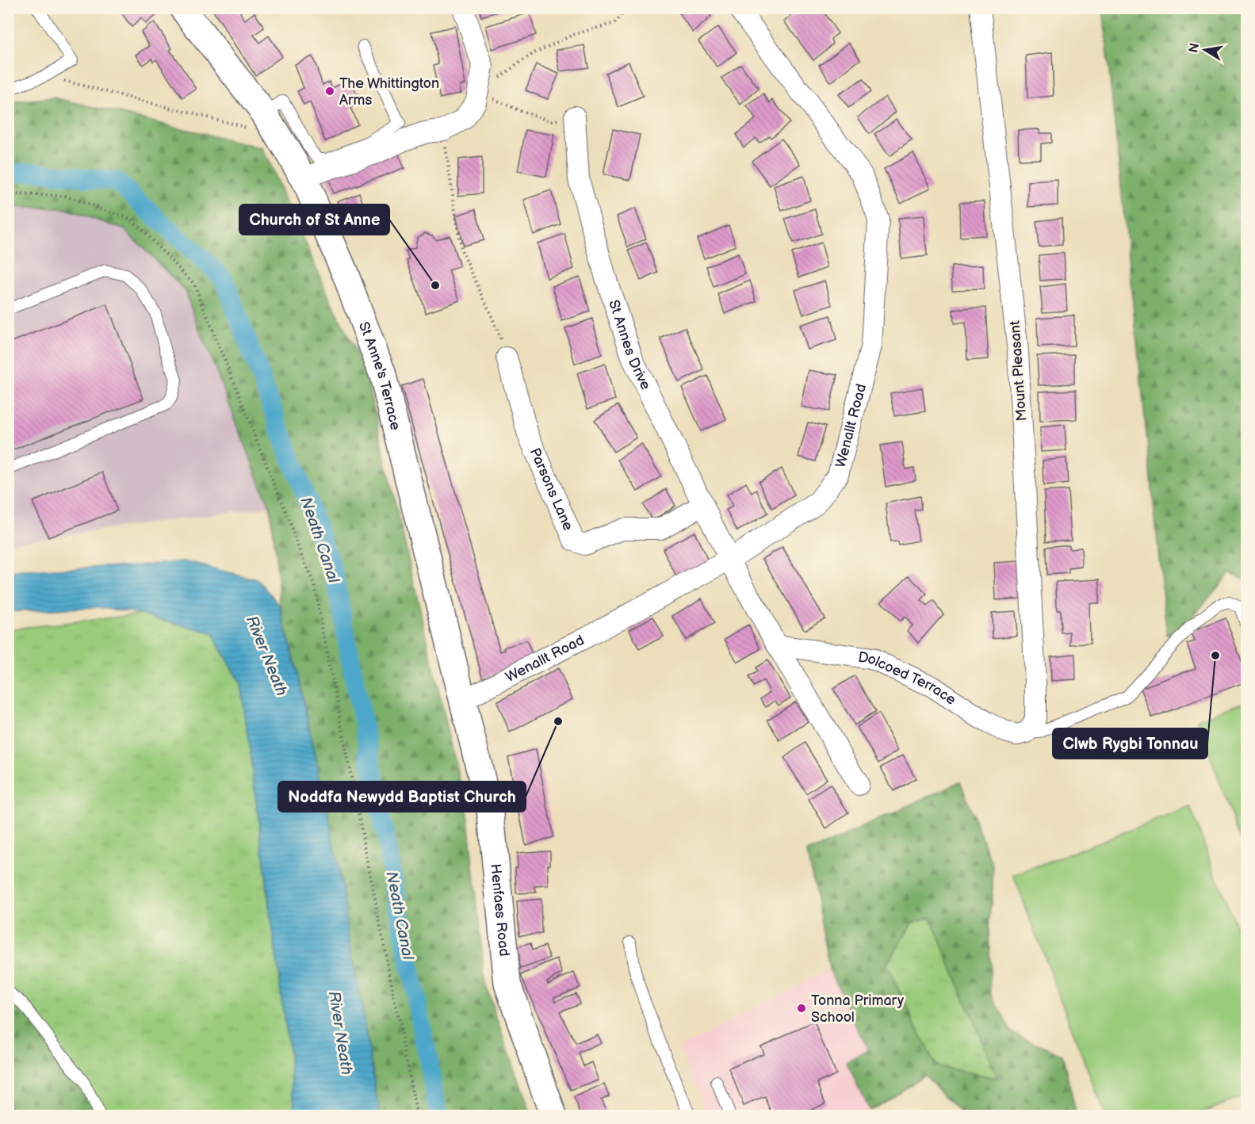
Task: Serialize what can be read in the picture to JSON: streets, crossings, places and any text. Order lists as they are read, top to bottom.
{
  "streets": {
    "main road": ["St Anne's Terrace", "Henfaes Road"],
    "street": [
      "St Annes Drive",
      "Mount Pleasant",
      "Wenallt Road",
      "Parsons Lane",
      "Dolcoed Terrace"
    ]
  },
  "crossings": [
    ["St Annes Drive", "Wenallt Road"],
    ["St Annes Drive", "Parsons Lane"],
    ["Mount Pleasant", "Dolcoed Terrace"],
    ["St Anne's Terrace", "Wenallt Road"],
    ["St Anne's Terrace", "Henfaes Road"],
    ["Wenallt Road", "Henfaes Road"]
  ],
  "water": ["Neath Canal", "River Neath"],
  "places": [
    "The Whittington Arms",
    "Church of St Anne",
    "Clwb Rygbi Tonnau",
    "Noddfa Newydd Baptist Church",
    "Tonna Primary School"
  ],
  "north": "left"
}
